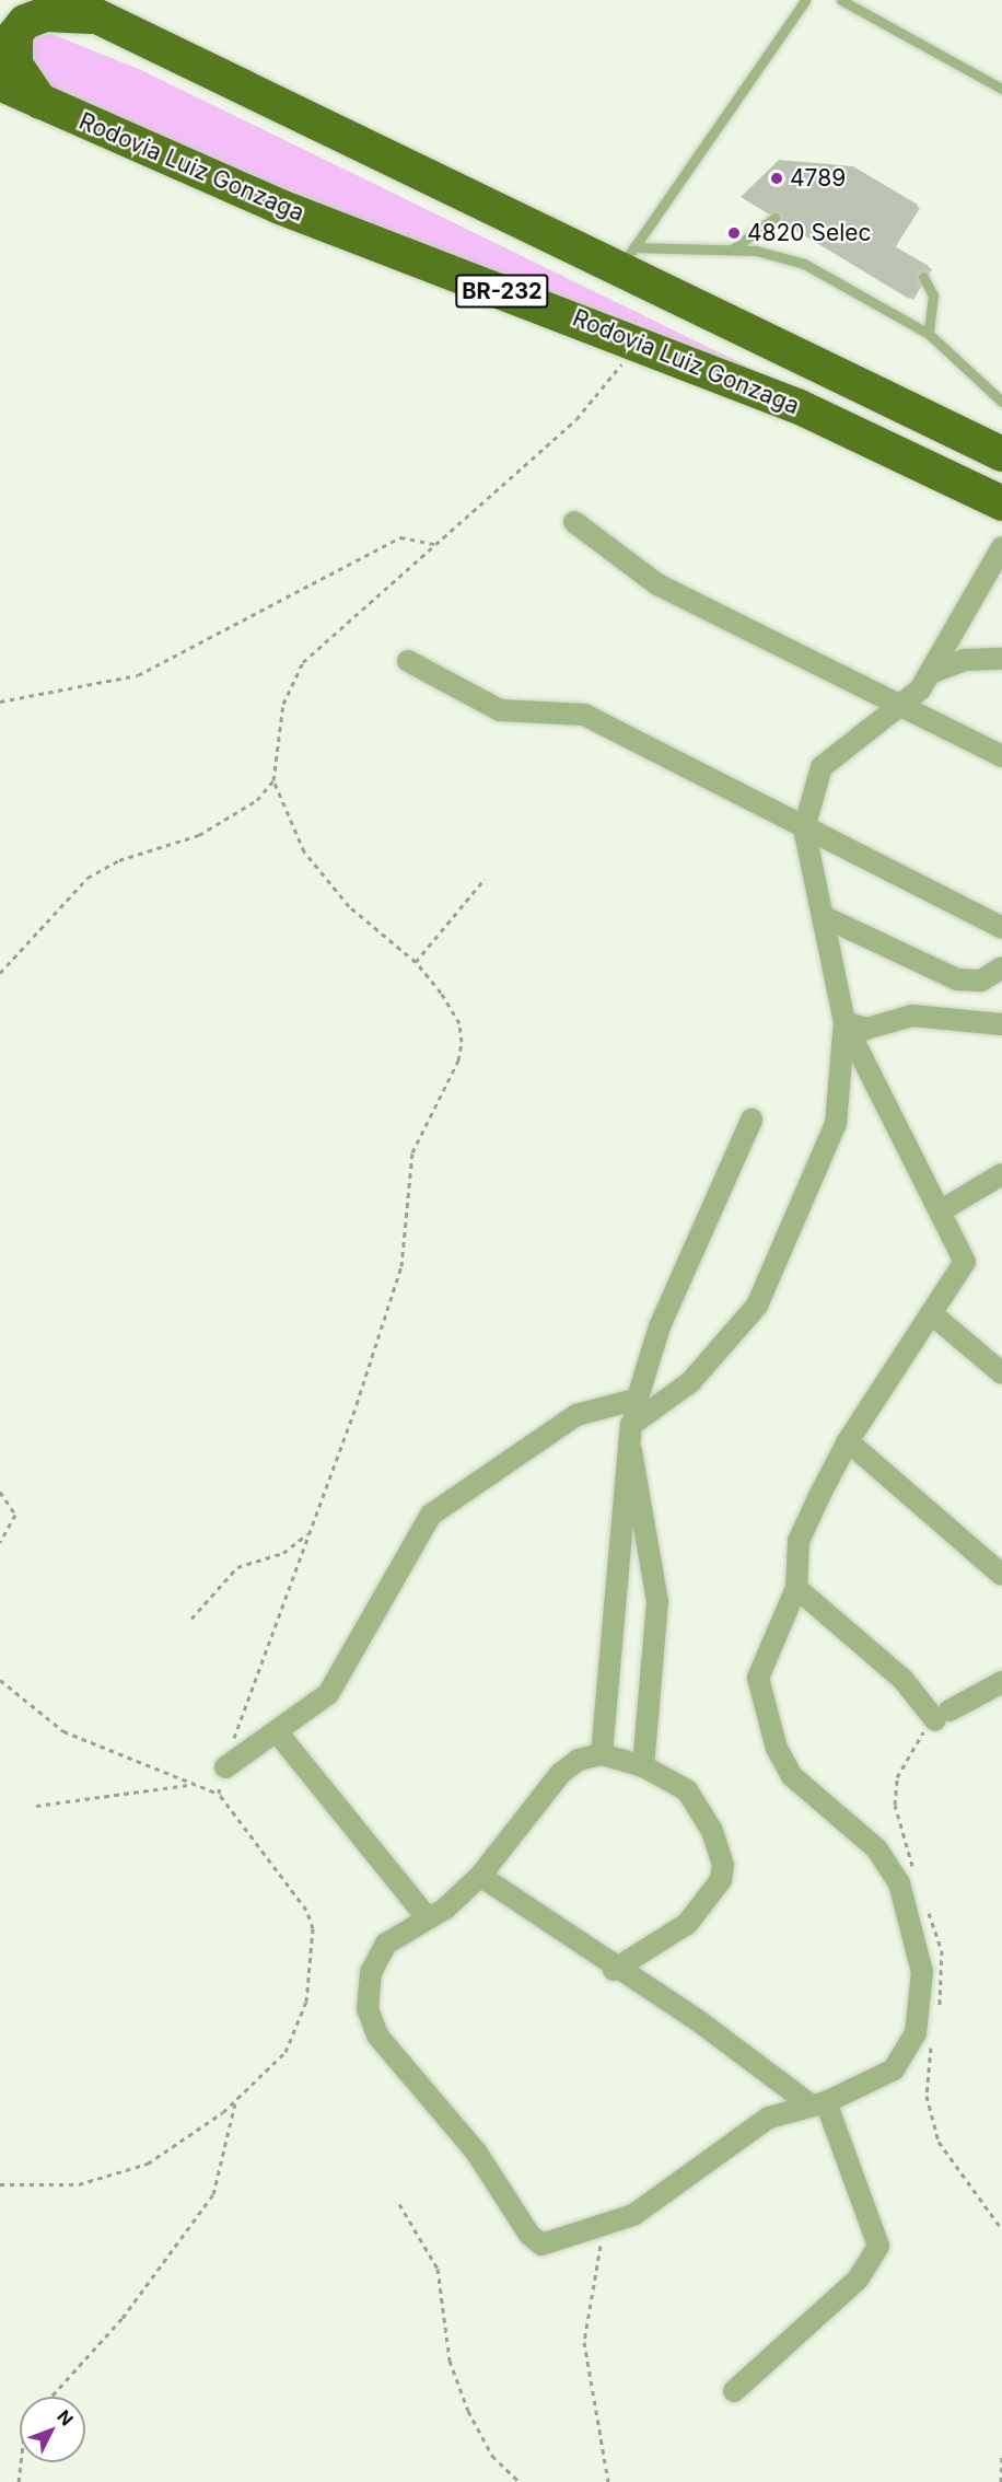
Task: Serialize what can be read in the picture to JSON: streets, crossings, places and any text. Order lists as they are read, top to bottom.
{
  "streets": {
    "highway": ["Rodovia Luiz Gonzaga", "BR-232"]
  },
  "crossings": [
    ["Rodovia Luiz Gonzaga", "BR-232"]
  ],
  "places": ["4789", "4820 Selec"],
  "north": "top right"
}
